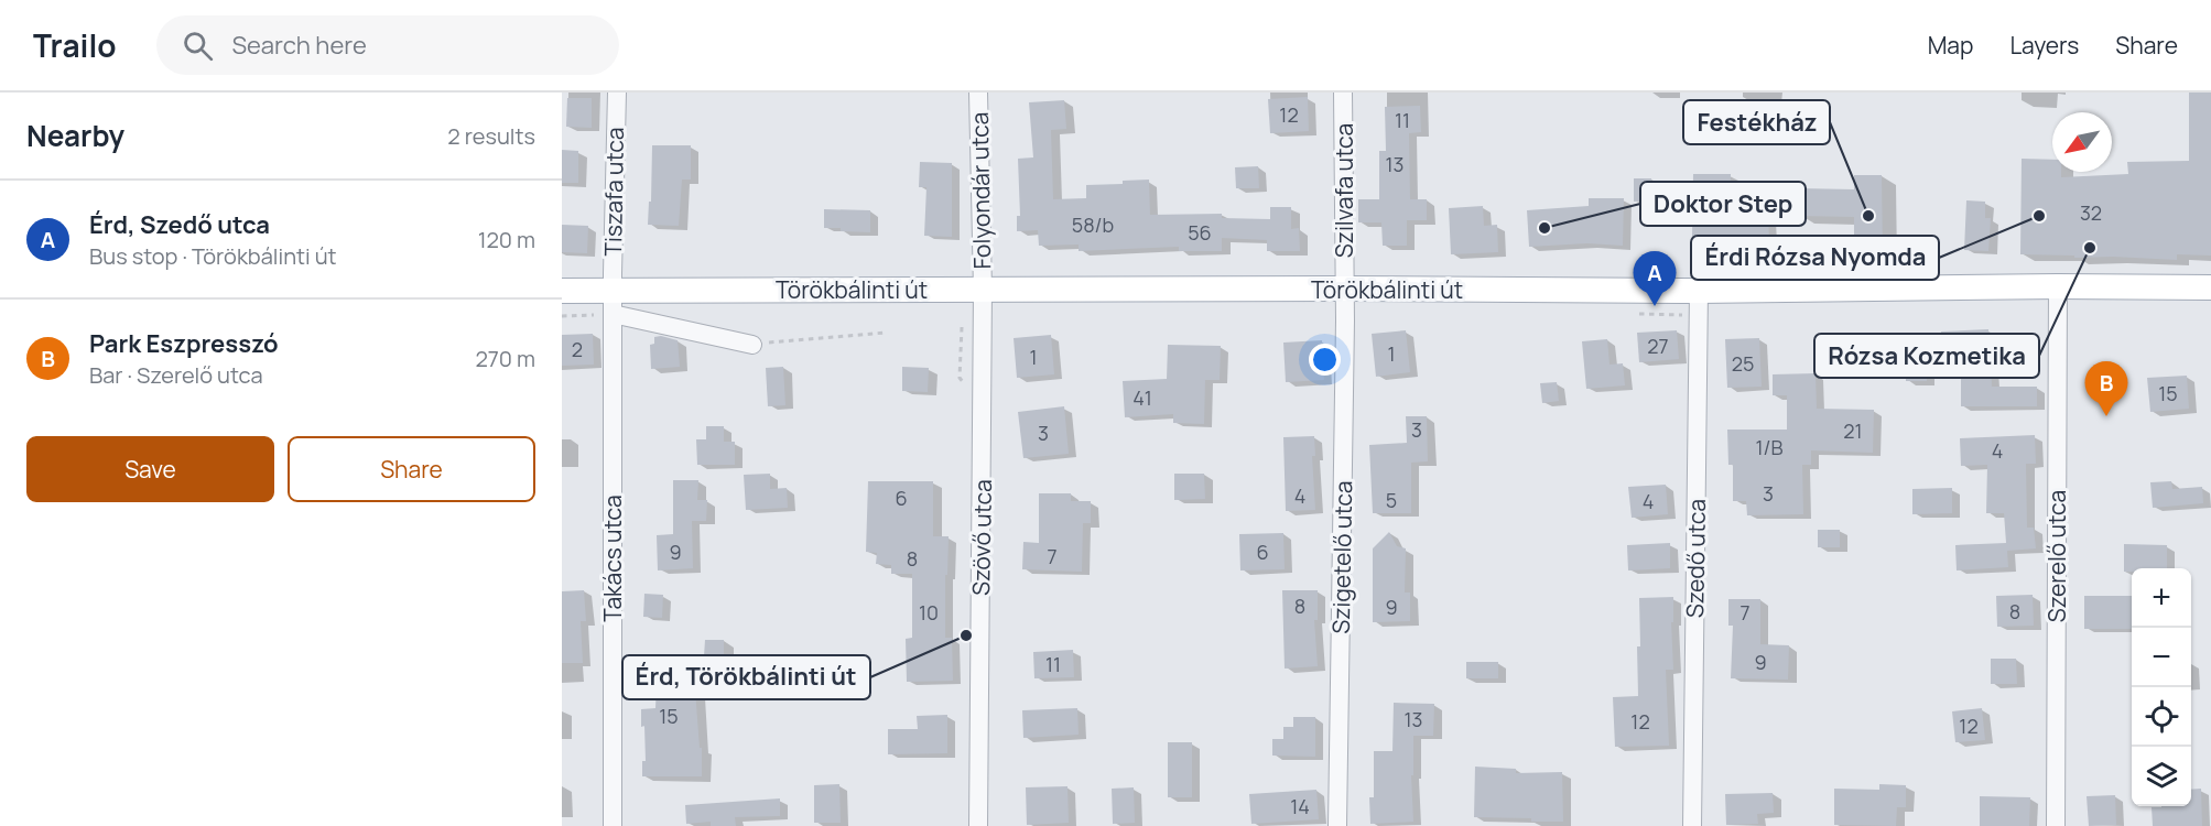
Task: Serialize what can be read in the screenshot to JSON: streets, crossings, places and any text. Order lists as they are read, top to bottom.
{
  "streets": {
    "main road": ["Törökbálinti út"],
    "street": [
      "Folyondár utca",
      "Szilvafa utca",
      "Tiszafa utca",
      "Szövő utca",
      "Szerelő utca",
      "Szigetelő utca",
      "Takács utca",
      "Szedő utca"
    ]
  },
  "crossings": [
    ["Folyondár utca", "Törökbálinti út"],
    ["Folyondár utca", "Szövő utca"],
    ["Szilvafa utca", "Törökbálinti út"],
    ["Szilvafa utca", "Szigetelő utca"],
    ["Tiszafa utca", "Törökbálinti út"],
    ["Tiszafa utca", "Takács utca"],
    ["Törökbálinti út", "Szövő utca"],
    ["Törökbálinti út", "Szerelő utca"],
    ["Törökbálinti út", "Szigetelő utca"],
    ["Törökbálinti út", "Takács utca"],
    ["Törökbálinti út", "Szedő utca"]
  ],
  "places": [
    "Festékház",
    "Érdi Rózsa Nyomda",
    "Doktor Step",
    "Rózsa Kozmetika",
    "Érd, Törökbálinti út"
  ],
  "house_numbers": [
    "12",
    "11",
    "13",
    "32",
    "58/b",
    "56",
    "27",
    "2",
    "1",
    "1",
    "25",
    "15",
    "41",
    "3",
    "21",
    "3",
    "1/B",
    "4",
    "3",
    "4",
    "6",
    "5",
    "4",
    "9",
    "6",
    "7",
    "8",
    "8",
    "9",
    "8",
    "10",
    "7",
    "9",
    "11",
    "15",
    "13",
    "12",
    "12",
    "14"
  ],
  "north": "bottom left",
  "page": {
    "header": "Trailo",
    "search": "Search here",
    "nav": ["Map", "Layers", "Share"],
    "heading": ["Nearby", "2 results"],
    "list": [
      {
        "mark": "A",
        "name": "Érd, Szedő utca",
        "note": "Bus stop · Törökbálinti út",
        "value": "120 m"
      },
      {
        "mark": "B",
        "name": "Park Eszpresszó",
        "note": "Bar · Szerelő utca",
        "value": "270 m"
      }
    ],
    "pins": ["A", "B"],
    "buttons": ["Save", "Share"],
    "map_buttons": ["+", "−"]
  }
}
